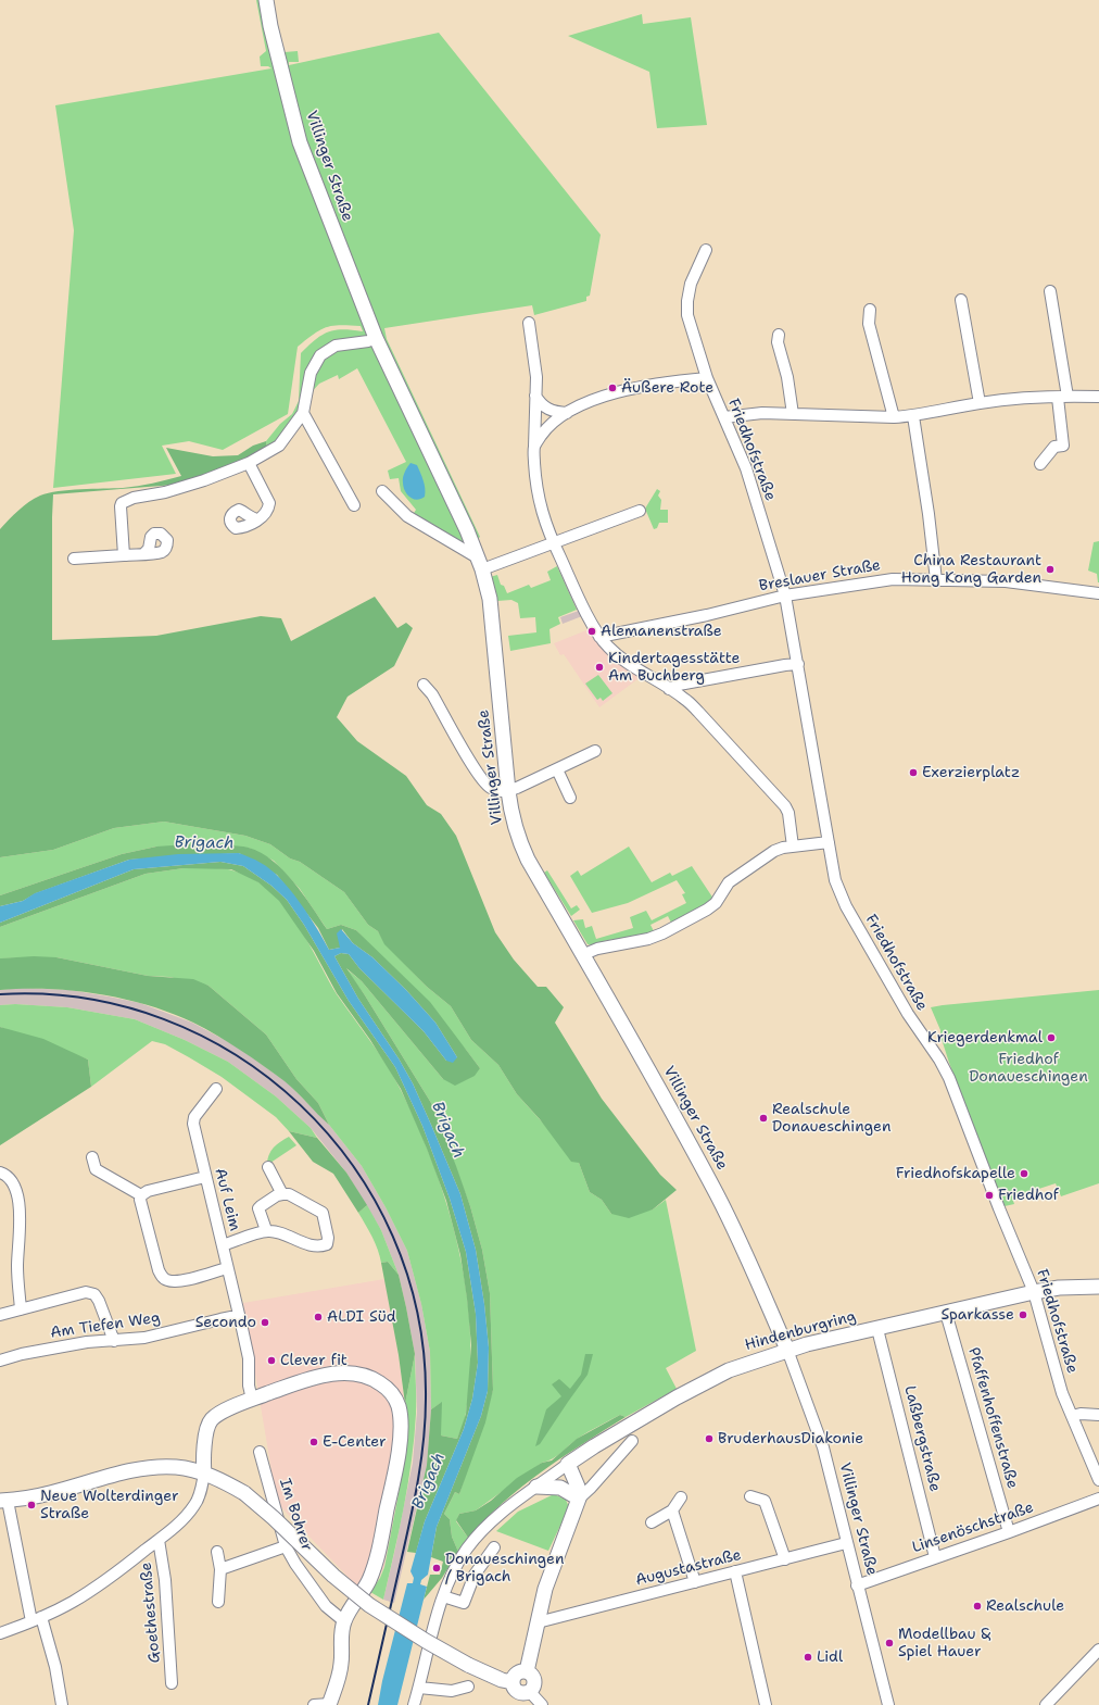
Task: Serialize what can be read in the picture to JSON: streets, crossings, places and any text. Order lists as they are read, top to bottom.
{
  "streets": {
    "main road": ["Villinger Straße", "Hindenburgring"],
    "street": [
      "Friedhofstraße",
      "Breslauer Straße",
      "Auf Leim",
      "Am Tiefen Weg",
      "Pfaffenhoffenstraße",
      "Laßbergstraße",
      "Im Bohrer",
      "Linsenöschstraße",
      "Augustastraße",
      "Goethestraße"
    ]
  },
  "crossings": [
    ["Villinger Straße", "Hindenburgring"],
    ["Villinger Straße", "Linsenöschstraße"],
    ["Villinger Straße", "Augustastraße"],
    ["Friedhofstraße", "Breslauer Straße"],
    ["Friedhofstraße", "Hindenburgring"],
    ["Auf Leim", "Am Tiefen Weg"],
    ["Hindenburgring", "Pfaffenhoffenstraße"],
    ["Hindenburgring", "Laßbergstraße"],
    ["Pfaffenhoffenstraße", "Linsenöschstraße"],
    ["Laßbergstraße", "Linsenöschstraße"]
  ],
  "water": ["Brigach"],
  "parks": ["Friedhof Donaueschingen"],
  "places": [
    "Äußere Rote",
    "China Restaurant Hong Kong Garden",
    "Alemanenstraße",
    "Kindertagesstätte Am Buchberg",
    "Exerzierplatz",
    "Kriegerdenkmal",
    "Realschule Donaueschingen",
    "Friedhofskapelle",
    "Friedhof",
    "Sparkasse",
    "ALDI Süd",
    "Secondo",
    "Clever fit",
    "BruderhausDiakonie",
    "E-Center",
    "Neue Wolterdinger Straße",
    "Donaueschingen / Brigach",
    "Realschule",
    "Modellbau & Spiel Hauer",
    "Lidl"
  ]
}
